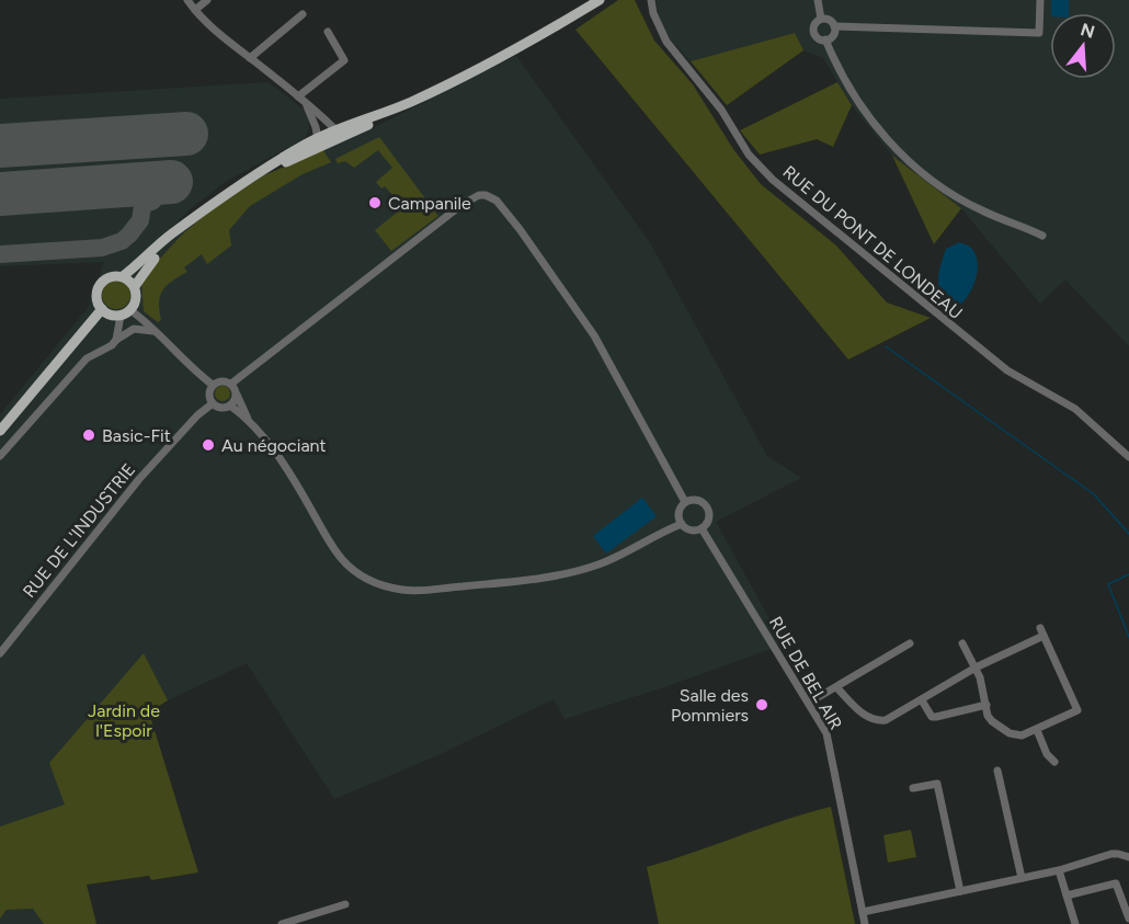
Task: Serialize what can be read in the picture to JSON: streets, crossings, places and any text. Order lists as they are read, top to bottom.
{
  "streets": {
    "street": ["RUE DU PONT DE LONDEAU", "RUE DE L'INDUSTRIE", "RUE DE BEL AIR"]
  },
  "parks": ["Jardin de l'Espoir"],
  "places": [
    "Campanile",
    "Basic-Fit",
    "Au négociant",
    "Salle des Pommiers"
  ],
  "north": "top"
}
